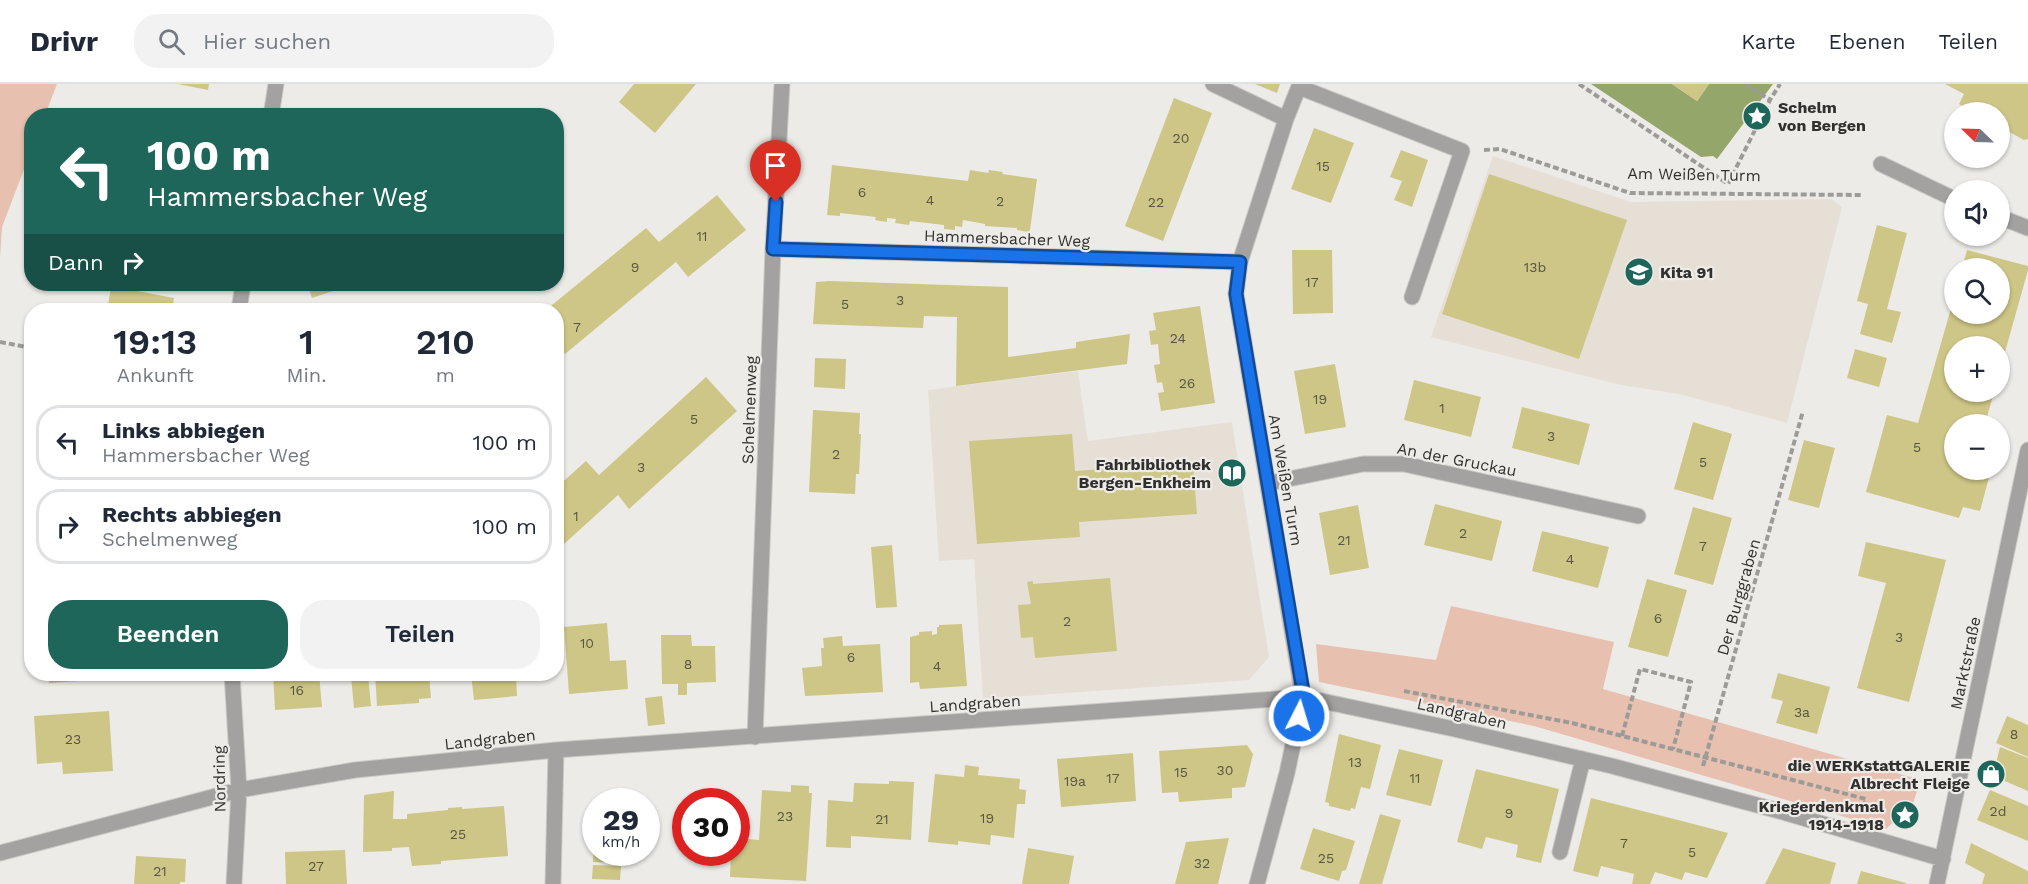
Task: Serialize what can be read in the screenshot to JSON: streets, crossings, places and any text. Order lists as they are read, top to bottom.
{
  "streets": {
    "street": [
      "Am Weißen Turm",
      "Hammersbacher Weg",
      "Schelmenweg",
      "An der Gruckau",
      "Marktstraße",
      "Landgraben",
      "Nordring"
    ],
    "path": ["Der Burggraben"]
  },
  "crossings": [
    ["Am Weißen Turm", "Hammersbacher Weg"],
    ["Am Weißen Turm", "An der Gruckau"],
    ["Am Weißen Turm", "Landgraben"],
    ["Hammersbacher Weg", "Schelmenweg"],
    ["Schelmenweg", "Landgraben"],
    ["Der Burggraben", "Landgraben"],
    ["Marktstraße", "Landgraben"],
    ["Landgraben", "Nordring"]
  ],
  "places": {
    "place": ["Schelm von Bergen", "Kriegerdenkmal 1914-1918"],
    "school or university": ["Kita 91"],
    "library": ["Fahrbibliothek Bergen-Enkheim"],
    "shop": ["die WERKstattGALERIE Albrecht Fleige"]
  },
  "house_numbers": [
    "20",
    "15",
    "6",
    "4",
    "2",
    "22",
    "11",
    "9",
    "13b",
    "17",
    "3",
    "5",
    "7",
    "24",
    "26",
    "19",
    "1",
    "5",
    "3",
    "5",
    "2",
    "5",
    "3",
    "1",
    "2",
    "21",
    "7",
    "4",
    "6",
    "2",
    "3",
    "10",
    "6",
    "8",
    "4",
    "16",
    "3a",
    "8",
    "23",
    "13",
    "30",
    "15",
    "17",
    "11",
    "19a",
    "2d",
    "9",
    "23",
    "19",
    "21",
    "25",
    "7",
    "5",
    "25",
    "32",
    "27",
    "21"
  ],
  "north": "top left",
  "page": {
    "header": "Drivr",
    "search": "Hier suchen",
    "nav": ["Karte", "Ebenen", "Teilen"],
    "map_buttons": ["+", "−"],
    "turn": ["100 m", "Hammersbacher Weg"],
    "then": "Dann",
    "eta": [
      "19:13",
      "Ankunft",
      "1",
      "Min.",
      "210",
      "m"
    ],
    "list": [
      {
        "name": "Links abbiegen",
        "note": "Hammersbacher Weg",
        "value": "100 m"
      },
      {
        "name": "Rechts abbiegen",
        "note": "Schelmenweg",
        "value": "100 m"
      }
    ],
    "buttons": ["Beenden", "Teilen"],
    "speed": "29 km/h",
    "limit": "30"
  }
}
